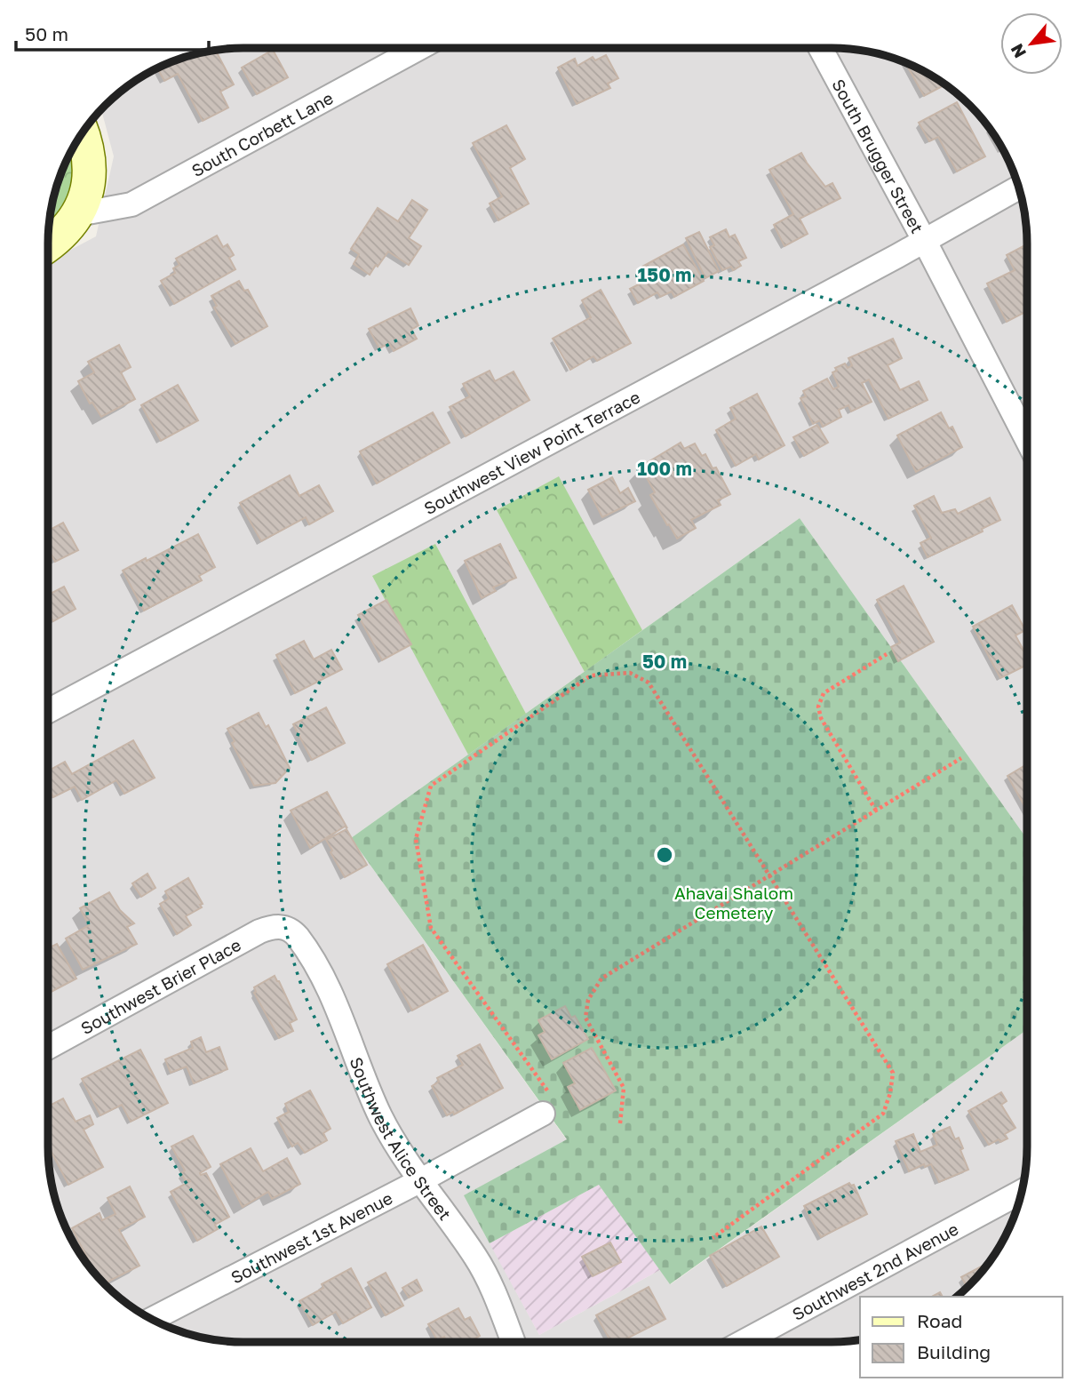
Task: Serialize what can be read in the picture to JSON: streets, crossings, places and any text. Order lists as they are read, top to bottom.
{
  "streets": {
    "street": [
      "South Corbett Lane",
      "South Brugger Street",
      "Southwest View Point Terrace",
      "Southwest Brier Place",
      "Southwest Alice Street",
      "Southwest 1st Avenue",
      "Southwest 2nd Avenue"
    ]
  },
  "crossings": [
    ["South Brugger Street", "Southwest View Point Terrace"],
    ["Southwest Brier Place", "Southwest Alice Street"],
    ["Southwest Alice Street", "Southwest 1st Avenue"]
  ],
  "parks": ["Ahavai Shalom Cemetery"],
  "legend": ["Road", "Building"],
  "scale_bar": "50 m",
  "north": "bottom left",
  "rings": ["150 m", "100 m", "50 m"]
}
